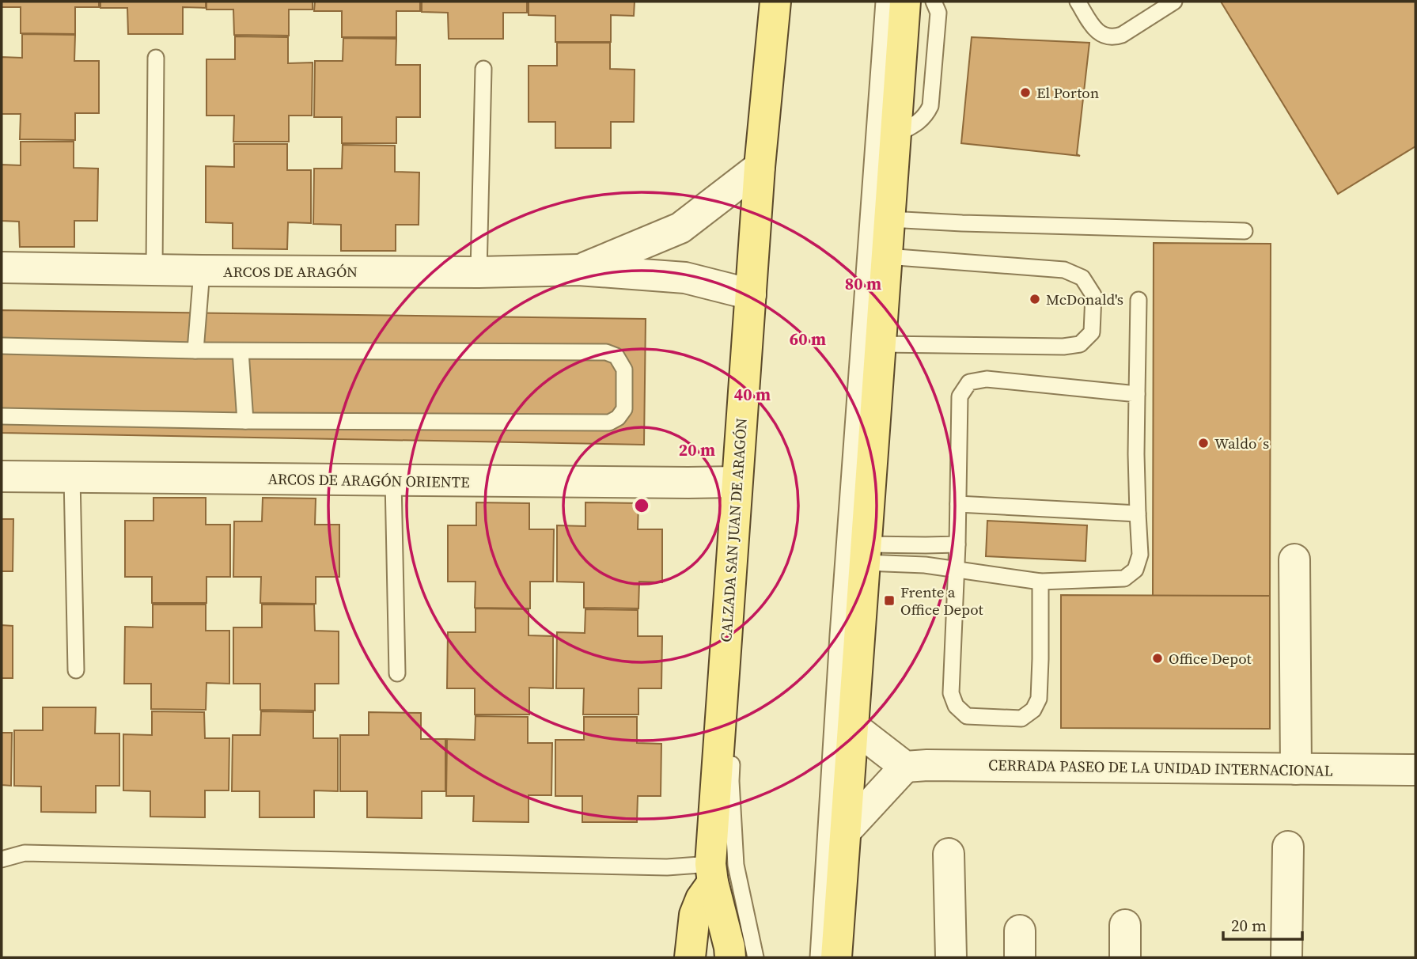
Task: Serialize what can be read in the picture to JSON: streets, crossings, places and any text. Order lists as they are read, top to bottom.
{
  "streets": {
    "main road": ["CALZADA SAN JUAN DE ARAGÓN"],
    "street": ["ARCOS DE ARAGÓN", "ARCOS DE ARAGÓN ORIENTE", "CERRADA PASEO DE LA UNIDAD INTERNACIONAL"]
  },
  "crossings": [
    ["ARCOS DE ARAGÓN", "CALZADA SAN JUAN DE ARAGÓN"],
    ["ARCOS DE ARAGÓN ORIENTE", "CALZADA SAN JUAN DE ARAGÓN"]
  ],
  "places": {
    "other": [
      "El Porton",
      "McDonald's",
      "Waldo´s",
      "Office Depot"
    ],
    "transit": ["Frente a Office Depot"]
  },
  "scale_bar": "20 m",
  "rings": [
    "80 m",
    "60 m",
    "40 m",
    "20 m"
  ]
}
